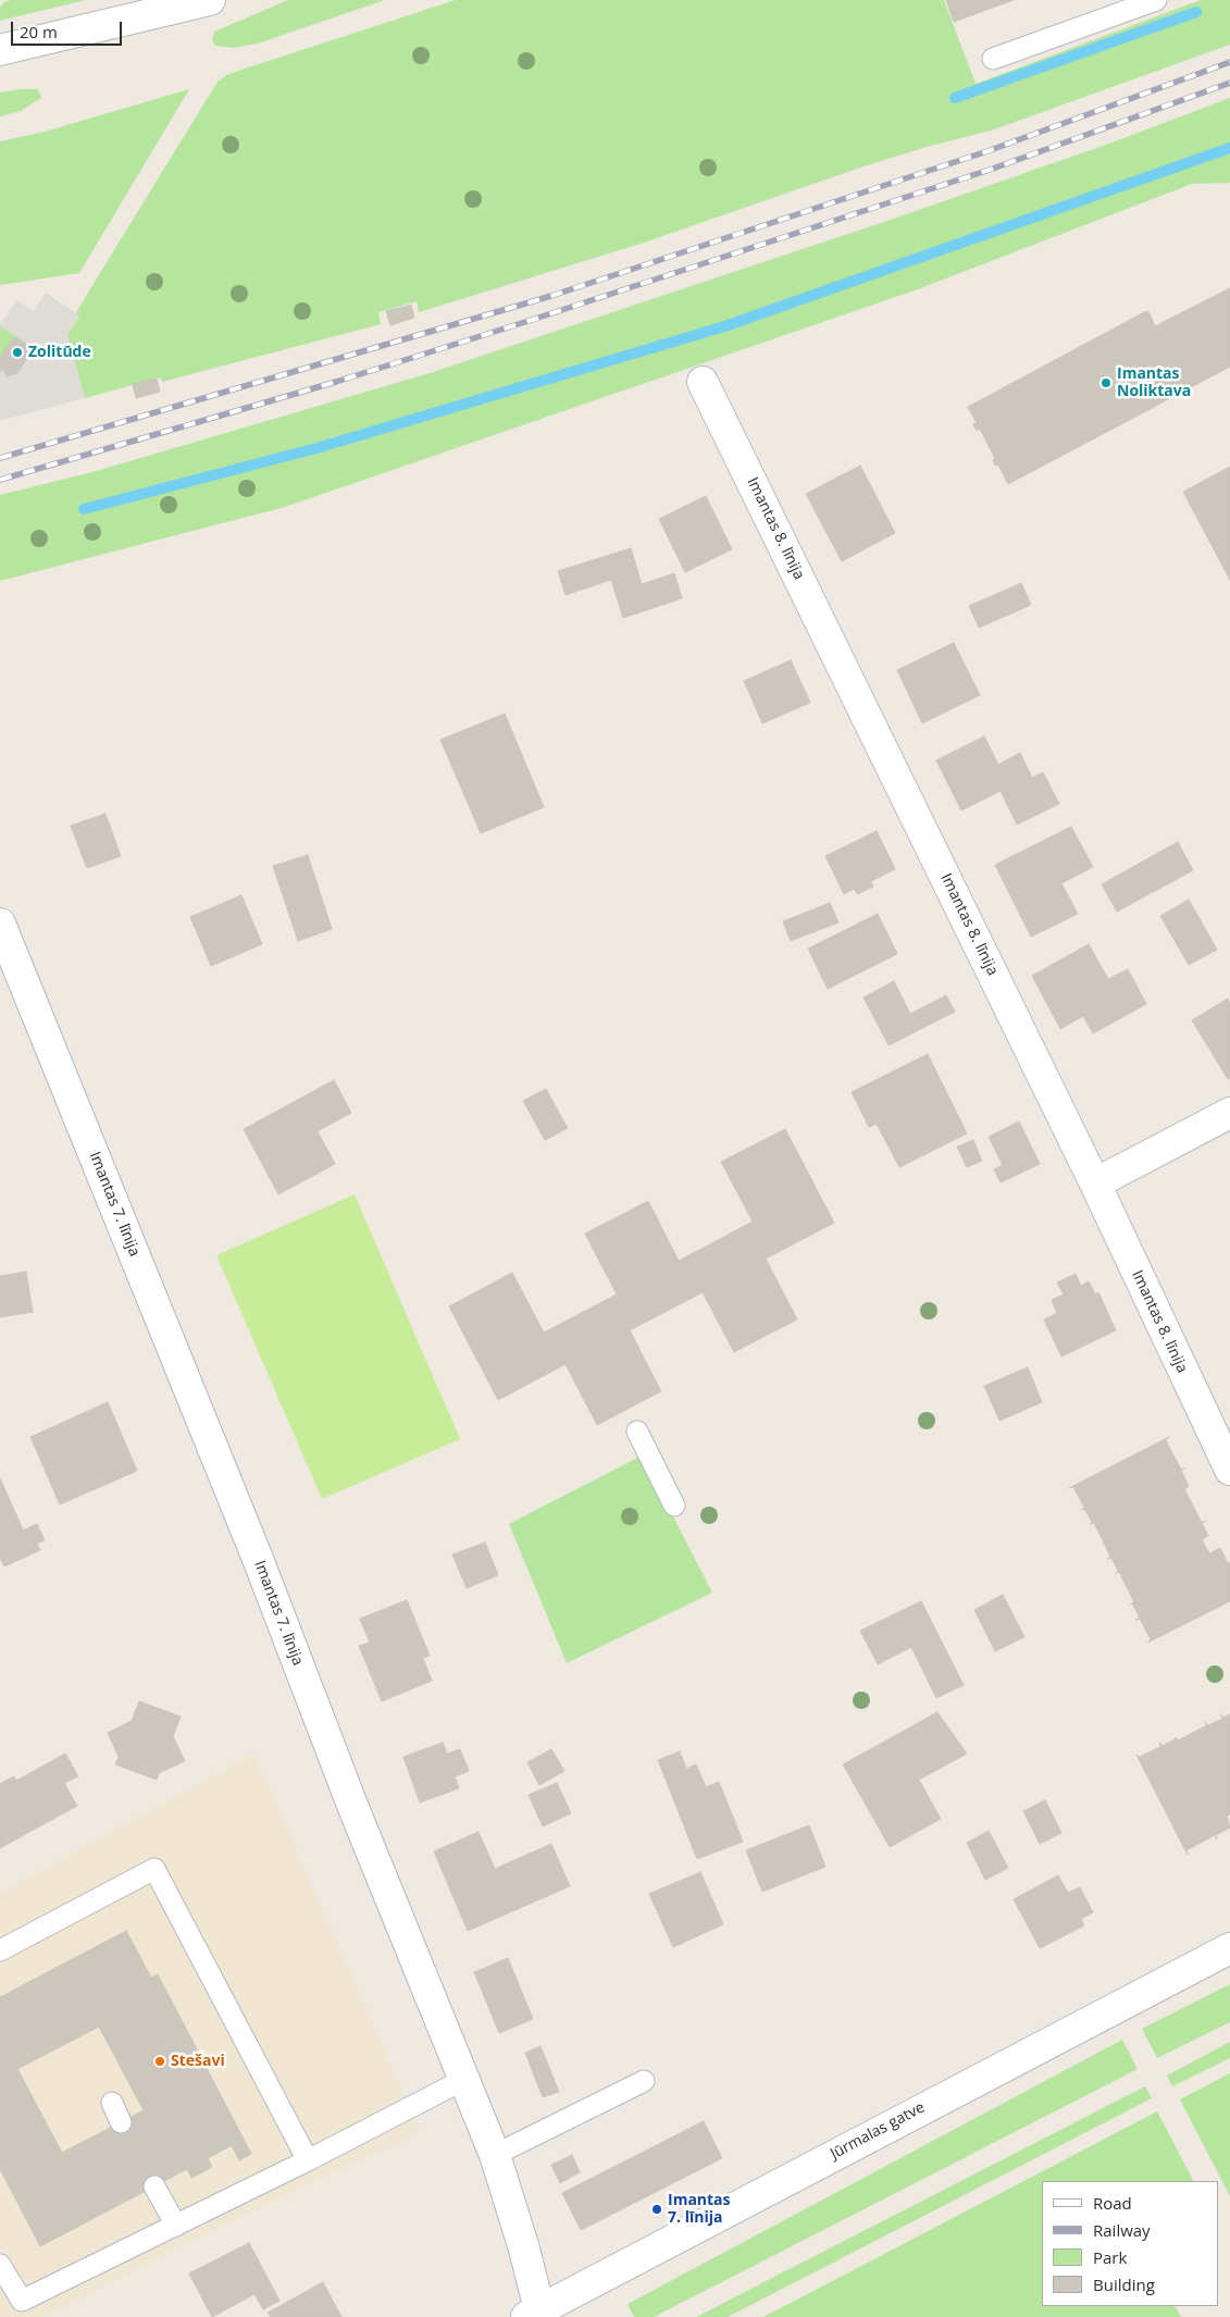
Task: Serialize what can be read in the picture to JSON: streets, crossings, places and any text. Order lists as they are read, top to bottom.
{
  "streets": {
    "street": ["Imantas 8. līnija", "Imantas 7. līnija", "Jūrmalas gatve"]
  },
  "crossings": [
    ["Imantas 7. līnija", "Jūrmalas gatve"]
  ],
  "places": [
    "Zolitūde",
    "Imantas Noliktava",
    "Stešavi",
    "Imantas 7. līnija"
  ],
  "legend": [
    "Road",
    "Railway",
    "Park",
    "Building"
  ],
  "scale_bar": "20 m"
}
